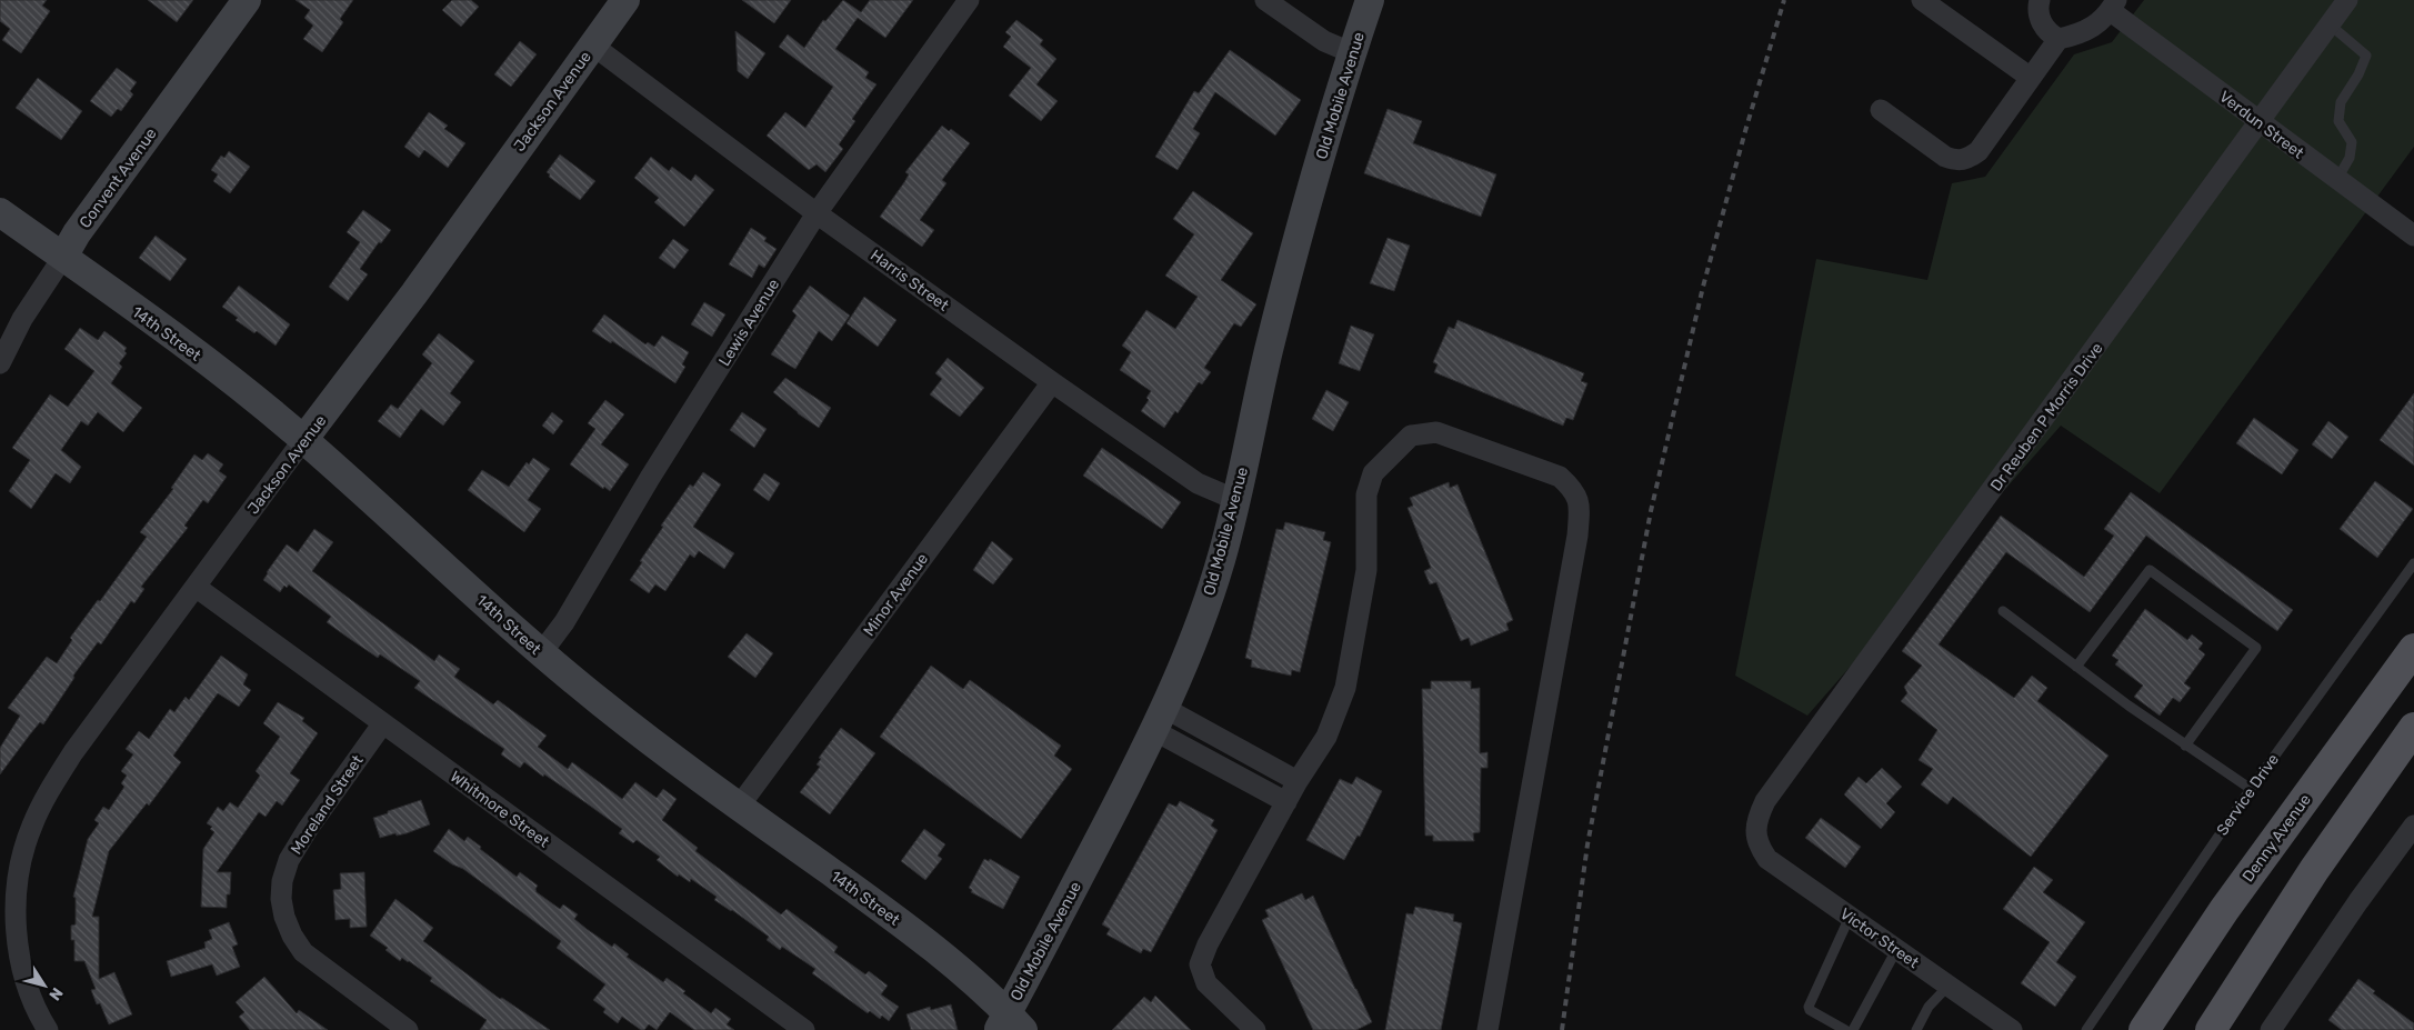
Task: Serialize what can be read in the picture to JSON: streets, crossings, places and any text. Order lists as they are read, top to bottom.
{
  "streets": {
    "main road": ["Denny Avenue"],
    "street": [
      "Old Mobile Avenue",
      "Jackson Avenue",
      "Verdun Street",
      "Convent Avenue",
      "Harris Street",
      "Lewis Avenue",
      "14th Street",
      "Dr Reuben P Morris Drive",
      "Minor Avenue",
      "Moreland Street",
      "Whitmore Street",
      "Victor Street"
    ],
    "lane": ["Service Drive"]
  },
  "crossings": [
    ["Old Mobile Avenue", "Harris Street"],
    ["Old Mobile Avenue", "14th Street"],
    ["Jackson Avenue", "Harris Street"],
    ["Jackson Avenue", "14th Street"],
    ["Jackson Avenue", "Whitmore Street"],
    ["Verdun Street", "Dr Reuben P Morris Drive"],
    ["Convent Avenue", "14th Street"],
    ["Harris Street", "Lewis Avenue"],
    ["Harris Street", "Minor Avenue"],
    ["Lewis Avenue", "14th Street"],
    ["14th Street", "Minor Avenue"],
    ["Dr Reuben P Morris Drive", "Victor Street"],
    ["Moreland Street", "Whitmore Street"]
  ],
  "north": "bottom right"
}
